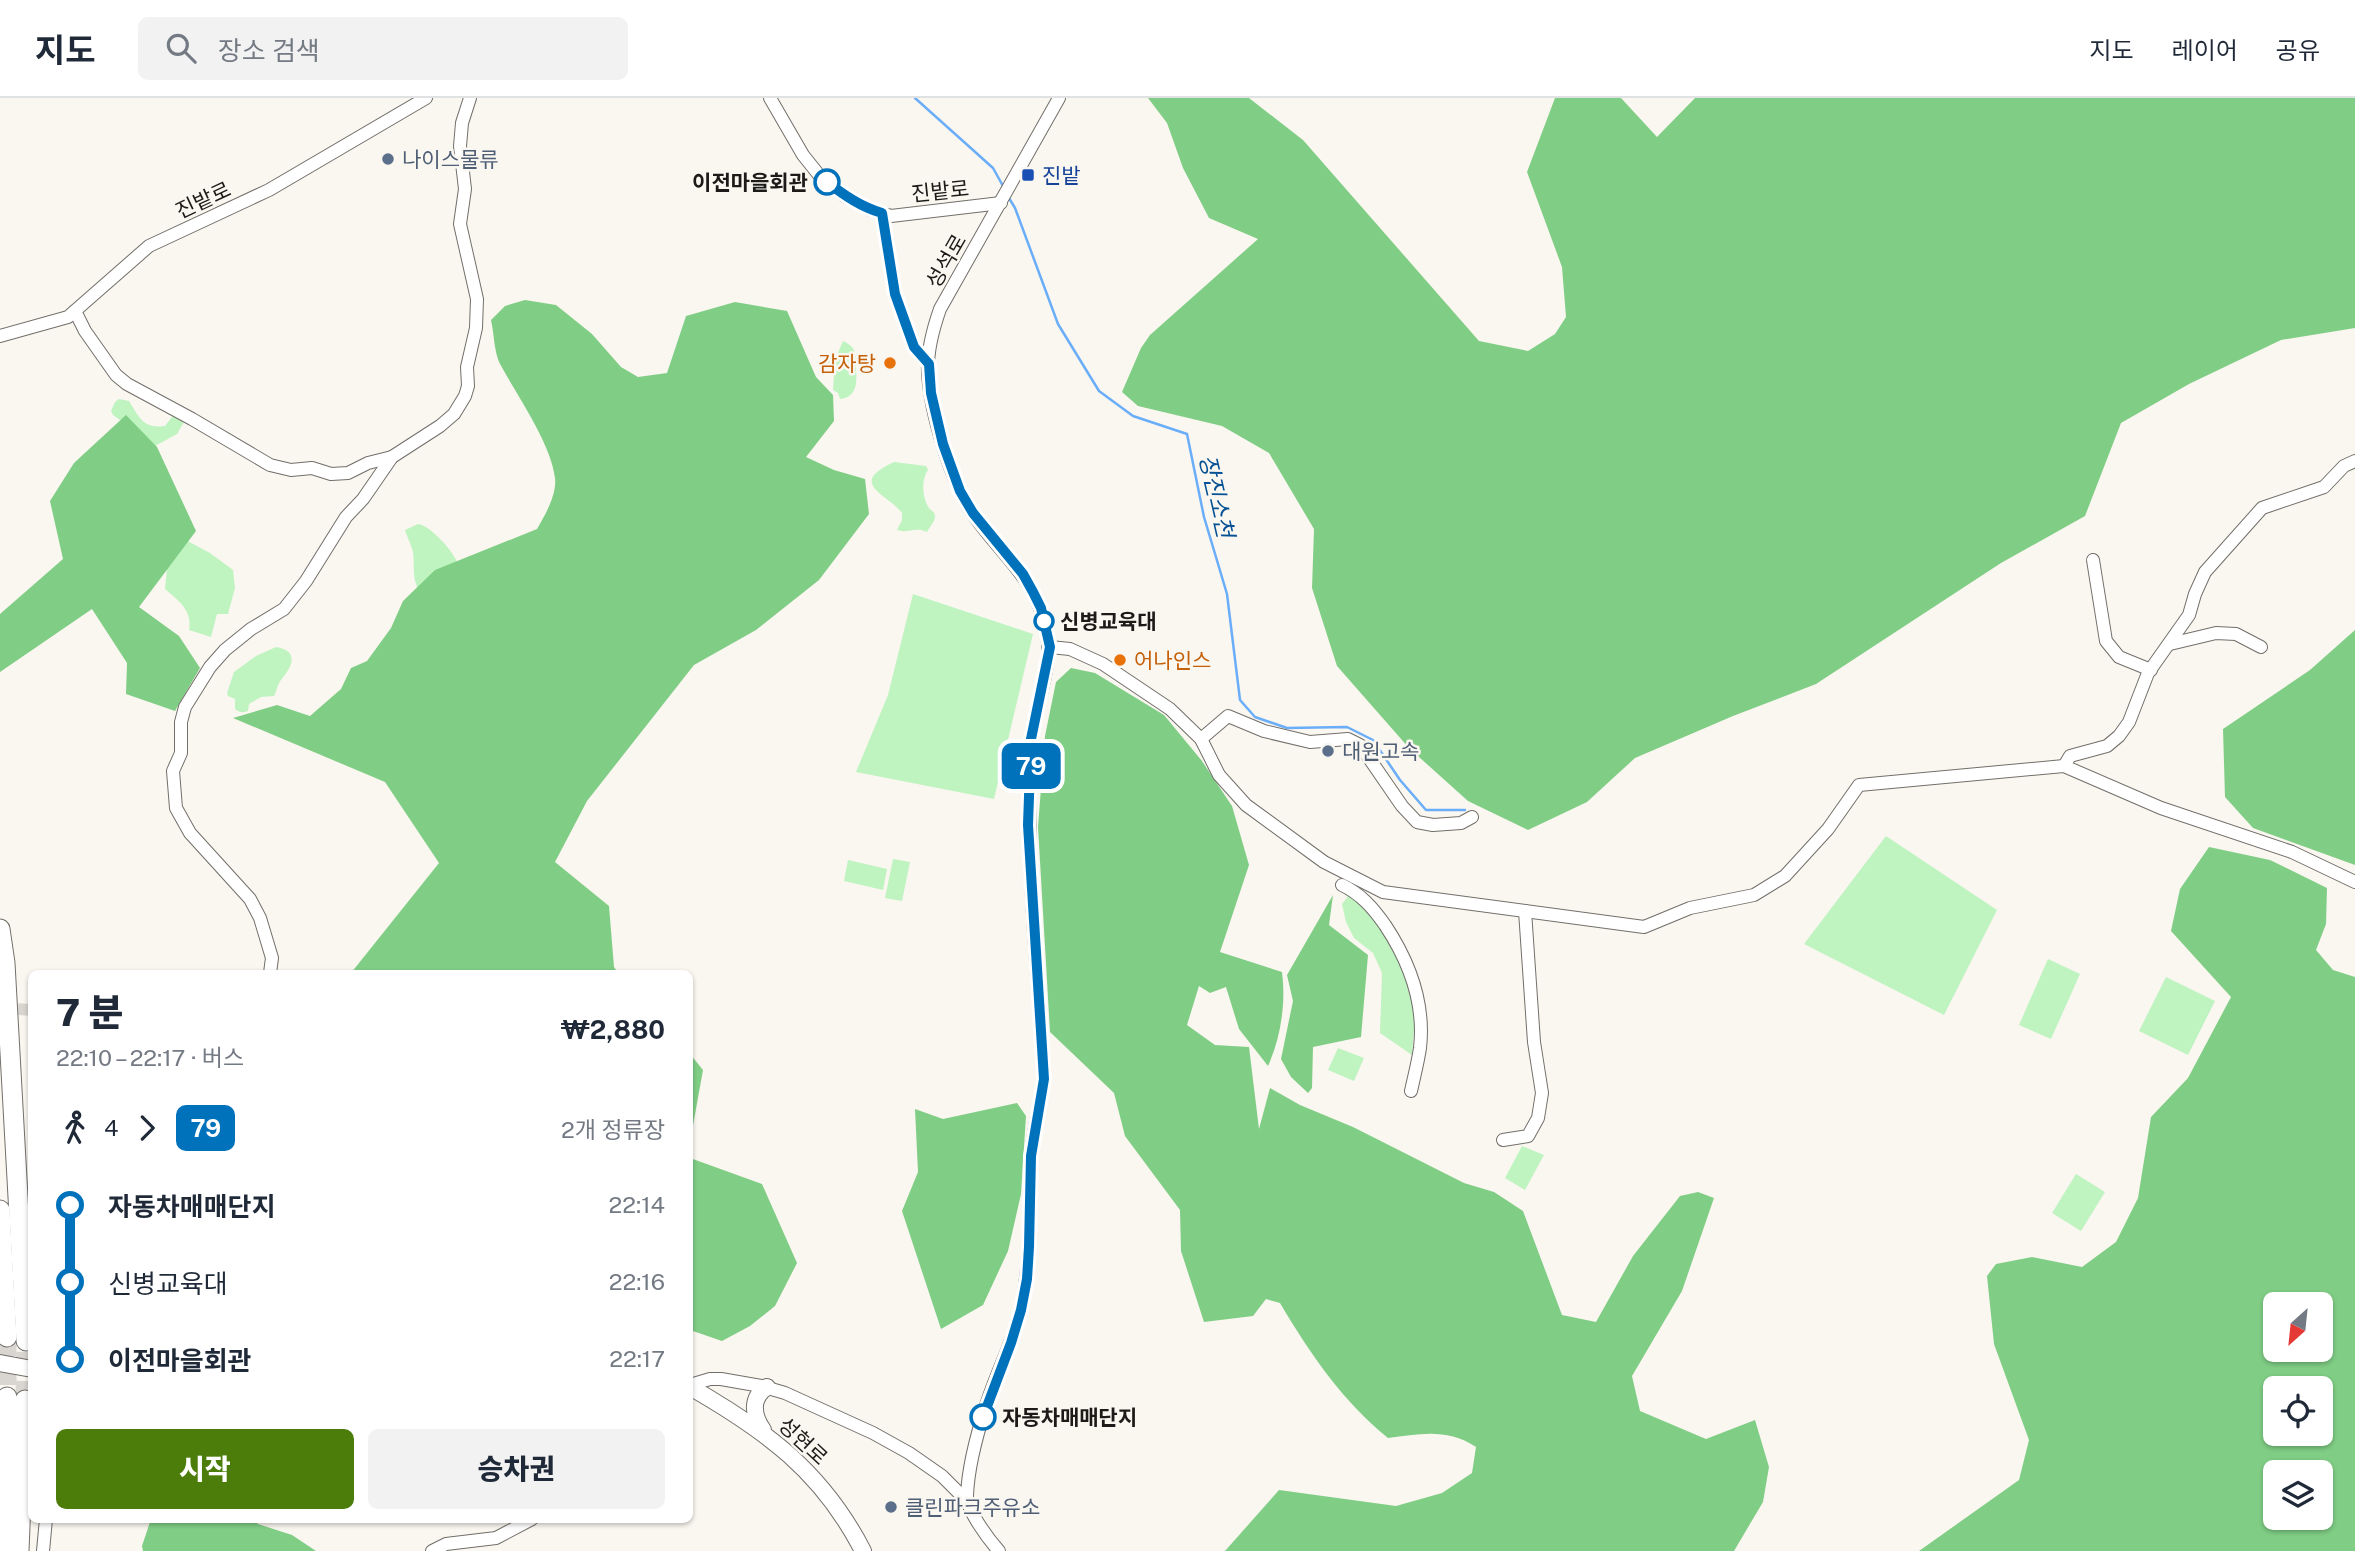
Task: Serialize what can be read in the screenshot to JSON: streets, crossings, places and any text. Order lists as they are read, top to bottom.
{
  "streets": {
    "main road": ["성현로"],
    "street": ["진밭로", "성석로"]
  },
  "crossings": [
    ["진밭로", "성석로"]
  ],
  "water": ["장진소천"],
  "places": {
    "other": [
      "나이스물류",
      "이전마을회관",
      "감자탕",
      "신병교육대",
      "어나인스",
      "대원고속",
      "자동차매매단지",
      "클린파크주유소"
    ],
    "transit": ["진밭"]
  },
  "lines": ["bus line 79"],
  "north": "bottom left",
  "page": {
    "header": "지도",
    "search": "장소 검색",
    "nav": ["지도", "레이어", "공유"],
    "on_map": "79",
    "heading": ["7 분", "22:10 – 22:17 · 버스", "₩2,880"],
    "legs": ["4", "79", "2개 정류장"],
    "list": [
      {
        "name": "자동차매매단지",
        "value": "22:14"
      },
      {
        "name": "신병교육대",
        "value": "22:16"
      },
      {
        "name": "이전마을회관",
        "value": "22:17"
      }
    ],
    "buttons": ["시작", "승차권"]
  }
}
